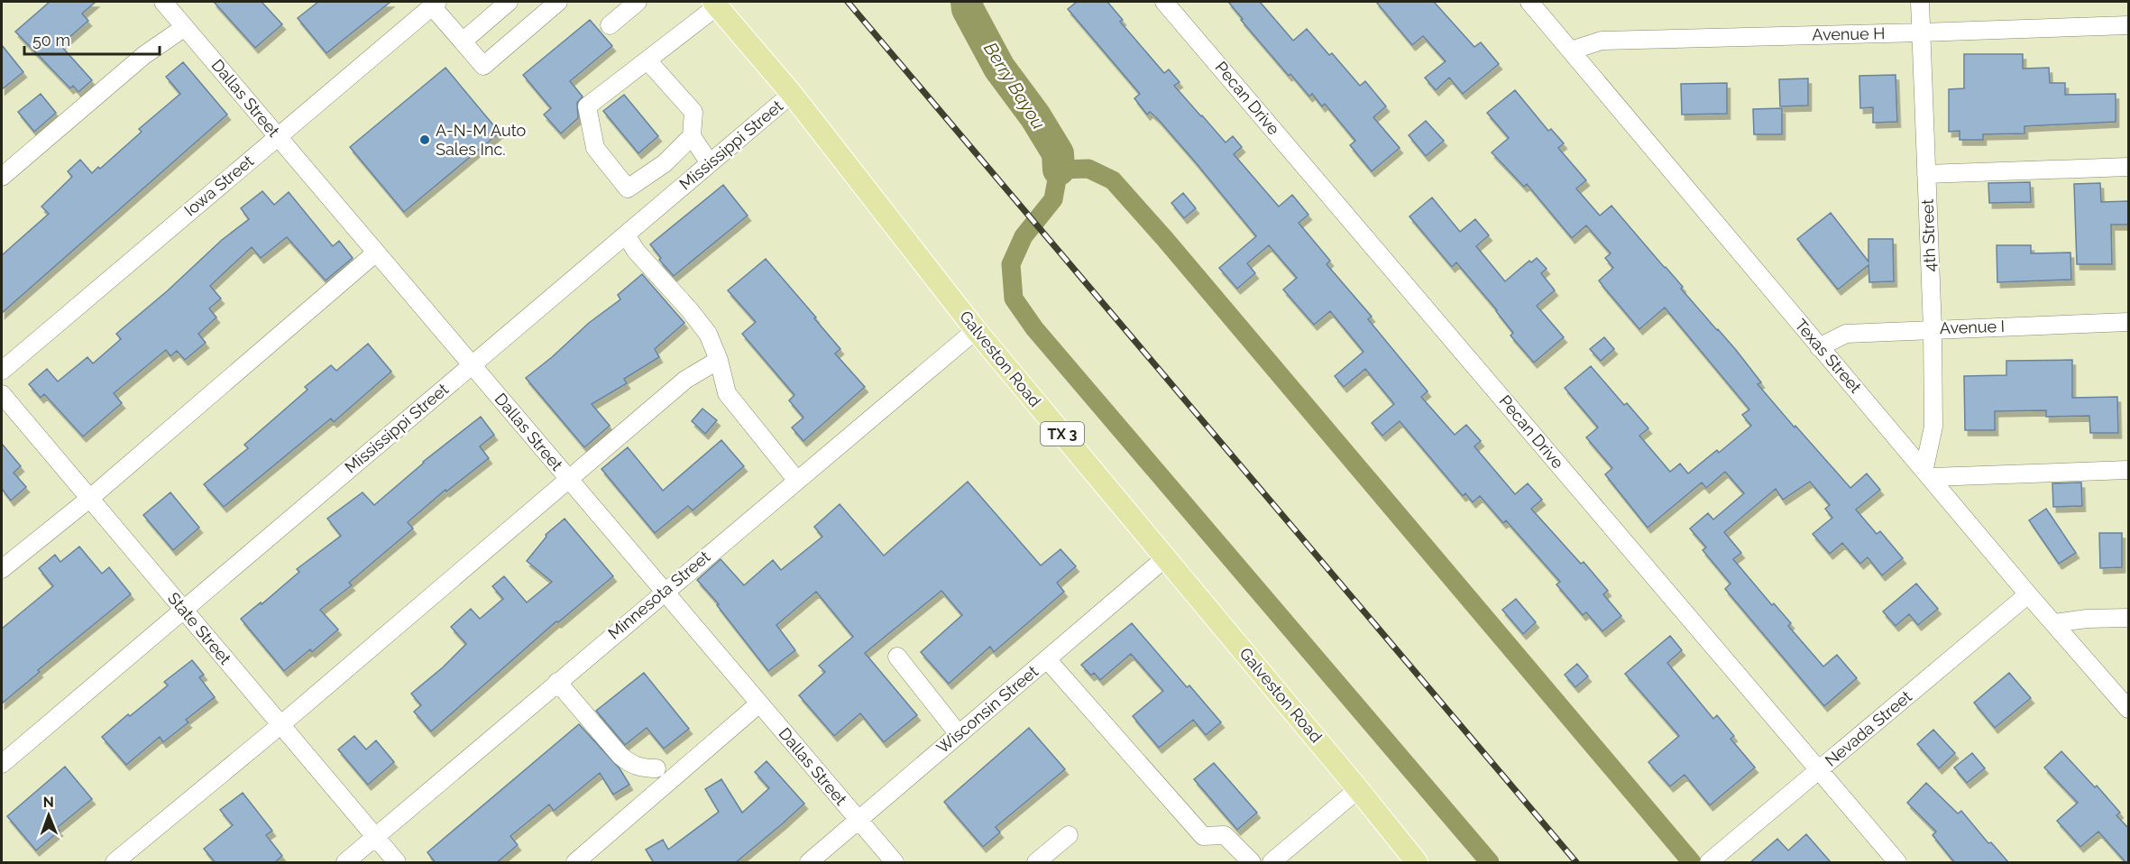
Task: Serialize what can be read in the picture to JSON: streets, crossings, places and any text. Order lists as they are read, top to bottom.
{
  "streets": {
    "main road": ["Galveston Road", "TX 3"],
    "street": [
      "Avenue H",
      "Dallas Street",
      "Pecan Drive",
      "Mississippi Street",
      "Iowa Street",
      "4th Street",
      "Avenue I",
      "Texas Street",
      "Minnesota Street",
      "State Street",
      "Wisconsin Street",
      "Nevada Street"
    ]
  },
  "crossings": [
    ["Avenue H", "4th Street"],
    ["Avenue H", "Texas Street"],
    ["Dallas Street", "Mississippi Street"],
    ["Dallas Street", "Iowa Street"],
    ["Dallas Street", "Minnesota Street"],
    ["Dallas Street", "Wisconsin Street"],
    ["Pecan Drive", "Nevada Street"],
    ["Mississippi Street", "Galveston Road"],
    ["Mississippi Street", "State Street"],
    ["4th Street", "Avenue I"],
    ["4th Street", "Texas Street"],
    ["Avenue I", "Texas Street"],
    ["Texas Street", "Nevada Street"],
    ["Galveston Road", "Minnesota Street"],
    ["Galveston Road", "Wisconsin Street"],
    ["Minnesota Street", "State Street"]
  ],
  "water": ["Berry Bayou"],
  "places": ["A-N-M Auto Sales Inc."],
  "scale_bar": "50 m",
  "north": "top"
}
